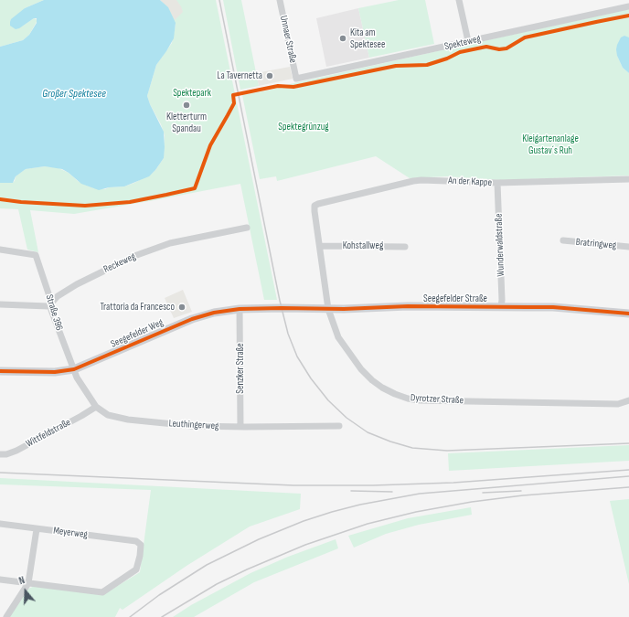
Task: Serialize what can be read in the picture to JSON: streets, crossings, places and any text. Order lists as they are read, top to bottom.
{
  "streets": {
    "street": [
      "Unnaer Straße",
      "Spekteweg",
      "An der Kappe",
      "Bratringweg",
      "Wunderwaldstraße",
      "Kohstallweg",
      "Reckeweg",
      "Seegefelder Straße",
      "Straße 396",
      "Seegefelder Weg",
      "Senzker Straße",
      "Dyrotzer Straße",
      "Leuthingerweg",
      "Wittfeldstraße",
      "Meyerweg"
    ]
  },
  "crossings": [
    ["Unnaer Straße", "Spekteweg"],
    ["An der Kappe", "Wunderwaldstraße"],
    ["An der Kappe", "Dyrotzer Straße"],
    ["Wunderwaldstraße", "Seegefelder Straße"],
    ["Kohstallweg", "Dyrotzer Straße"],
    ["Reckeweg", "Straße 396"],
    ["Seegefelder Straße", "Seegefelder Weg"],
    ["Seegefelder Straße", "Dyrotzer Straße"],
    ["Straße 396", "Seegefelder Weg"],
    ["Straße 396", "Leuthingerweg"],
    ["Seegefelder Weg", "Senzker Straße"],
    ["Seegefelder Weg", "Leuthingerweg"],
    ["Senzker Straße", "Leuthingerweg"],
    ["Leuthingerweg", "Wittfeldstraße"]
  ],
  "water": ["Großer Spektesee"],
  "parks": ["Spektepark", "Spektegrünzug", "Kleigartenanlage Gustav´s Ruh"],
  "places": [
    "Kita am Spektesee",
    "La Tavernetta",
    "Kletterturm Spandau",
    "Trattoria da Francesco"
  ],
  "north": "top"
}
